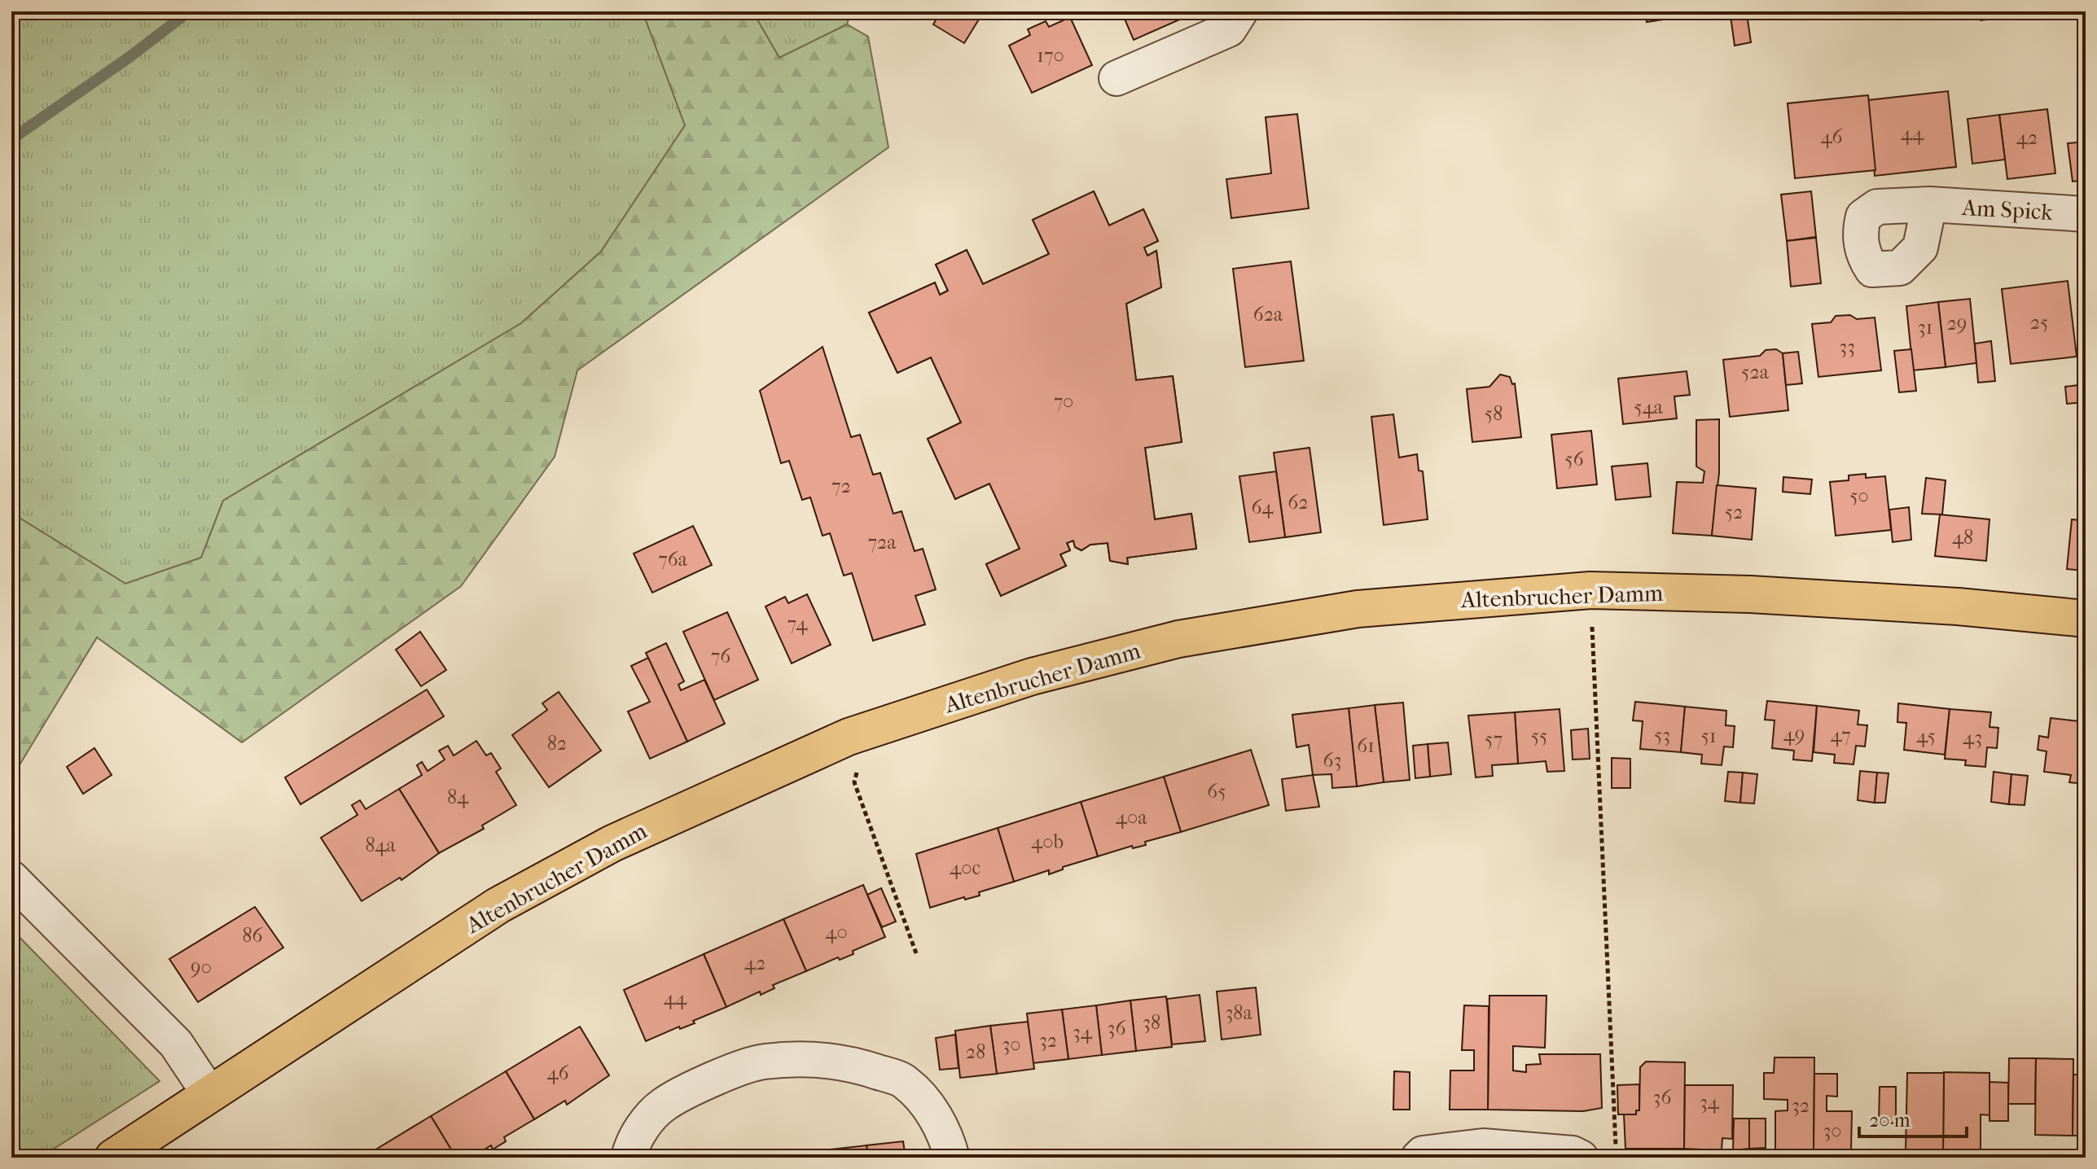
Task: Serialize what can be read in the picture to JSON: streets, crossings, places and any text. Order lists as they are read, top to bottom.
{
  "streets": {
    "main road": ["Altenbrucher Damm"],
    "street": ["Am Spick"]
  },
  "house_numbers": [
    "170",
    "44",
    "46",
    "42",
    "62a",
    "25",
    "29",
    "31",
    "33",
    "52a",
    "70",
    "54a",
    "58",
    "56",
    "72",
    "50",
    "62",
    "64",
    "52",
    "48",
    "72a",
    "76a",
    "74",
    "76",
    "49",
    "53",
    "47",
    "55",
    "51",
    "45",
    "43",
    "57",
    "82",
    "61",
    "63",
    "65",
    "84",
    "40a",
    "40b",
    "84a",
    "40c",
    "40",
    "86",
    "42",
    "90",
    "44",
    "38a",
    "38",
    "36",
    "34",
    "32",
    "30",
    "28",
    "46",
    "36",
    "34",
    "32",
    "30"
  ],
  "scale_bar": "20 m"
}
